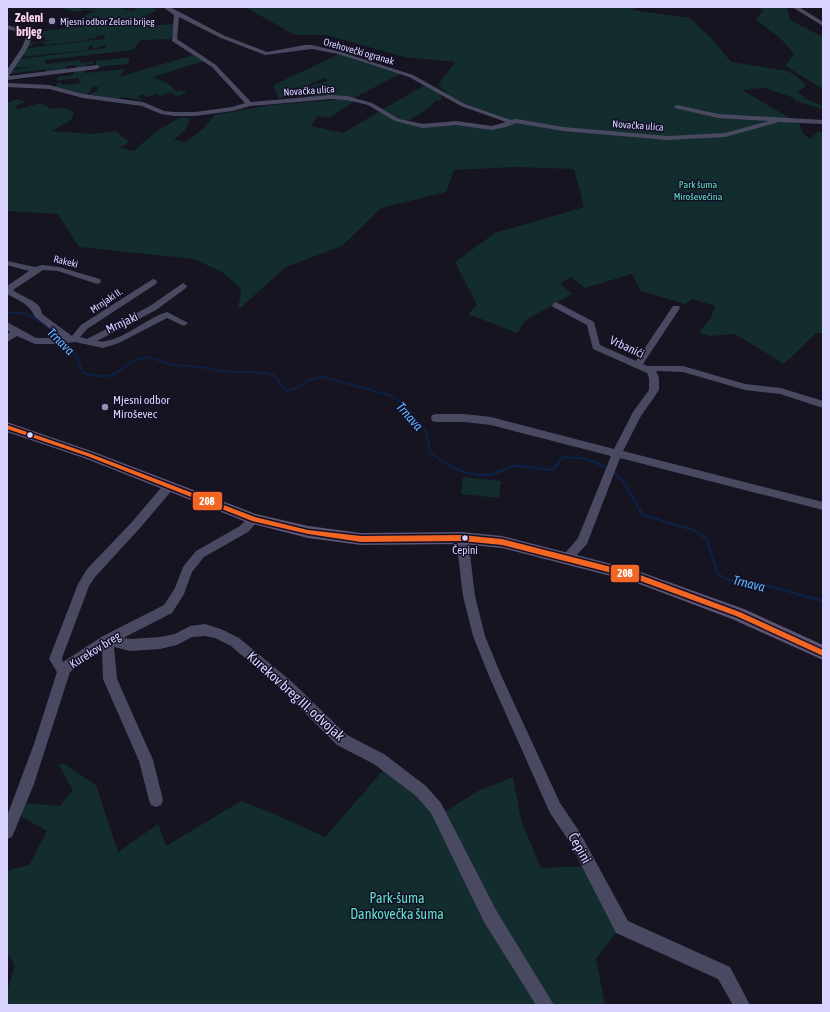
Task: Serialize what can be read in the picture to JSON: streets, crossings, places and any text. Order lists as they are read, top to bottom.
{
  "streets": {
    "street": [
      "Orehovečki ogranak",
      "Novačka ulica",
      "Rakeki",
      "Mrnjaki II.",
      "Mrnjaki",
      "Vrbanići",
      "Kurekov breg",
      "Kurekov breg III. odvojak",
      "Čepini"
    ]
  },
  "crossings": [
    ["Orehovečki ogranak", "Novačka ulica"],
    ["Mrnjaki II.", "Mrnjaki"],
    ["Kurekov breg", "Kurekov breg III. odvojak"]
  ],
  "districts": ["Zeleni brijeg"],
  "water": ["Trnava"],
  "parks": ["Park šuma Miroševečina", "Park-šuma Dankovečka šuma"],
  "places": ["Mjesni odbor Zeleni brijeg", "Mjesni odbor Miroševec", "Čepini"],
  "lines": ["transit line 208"]
}
